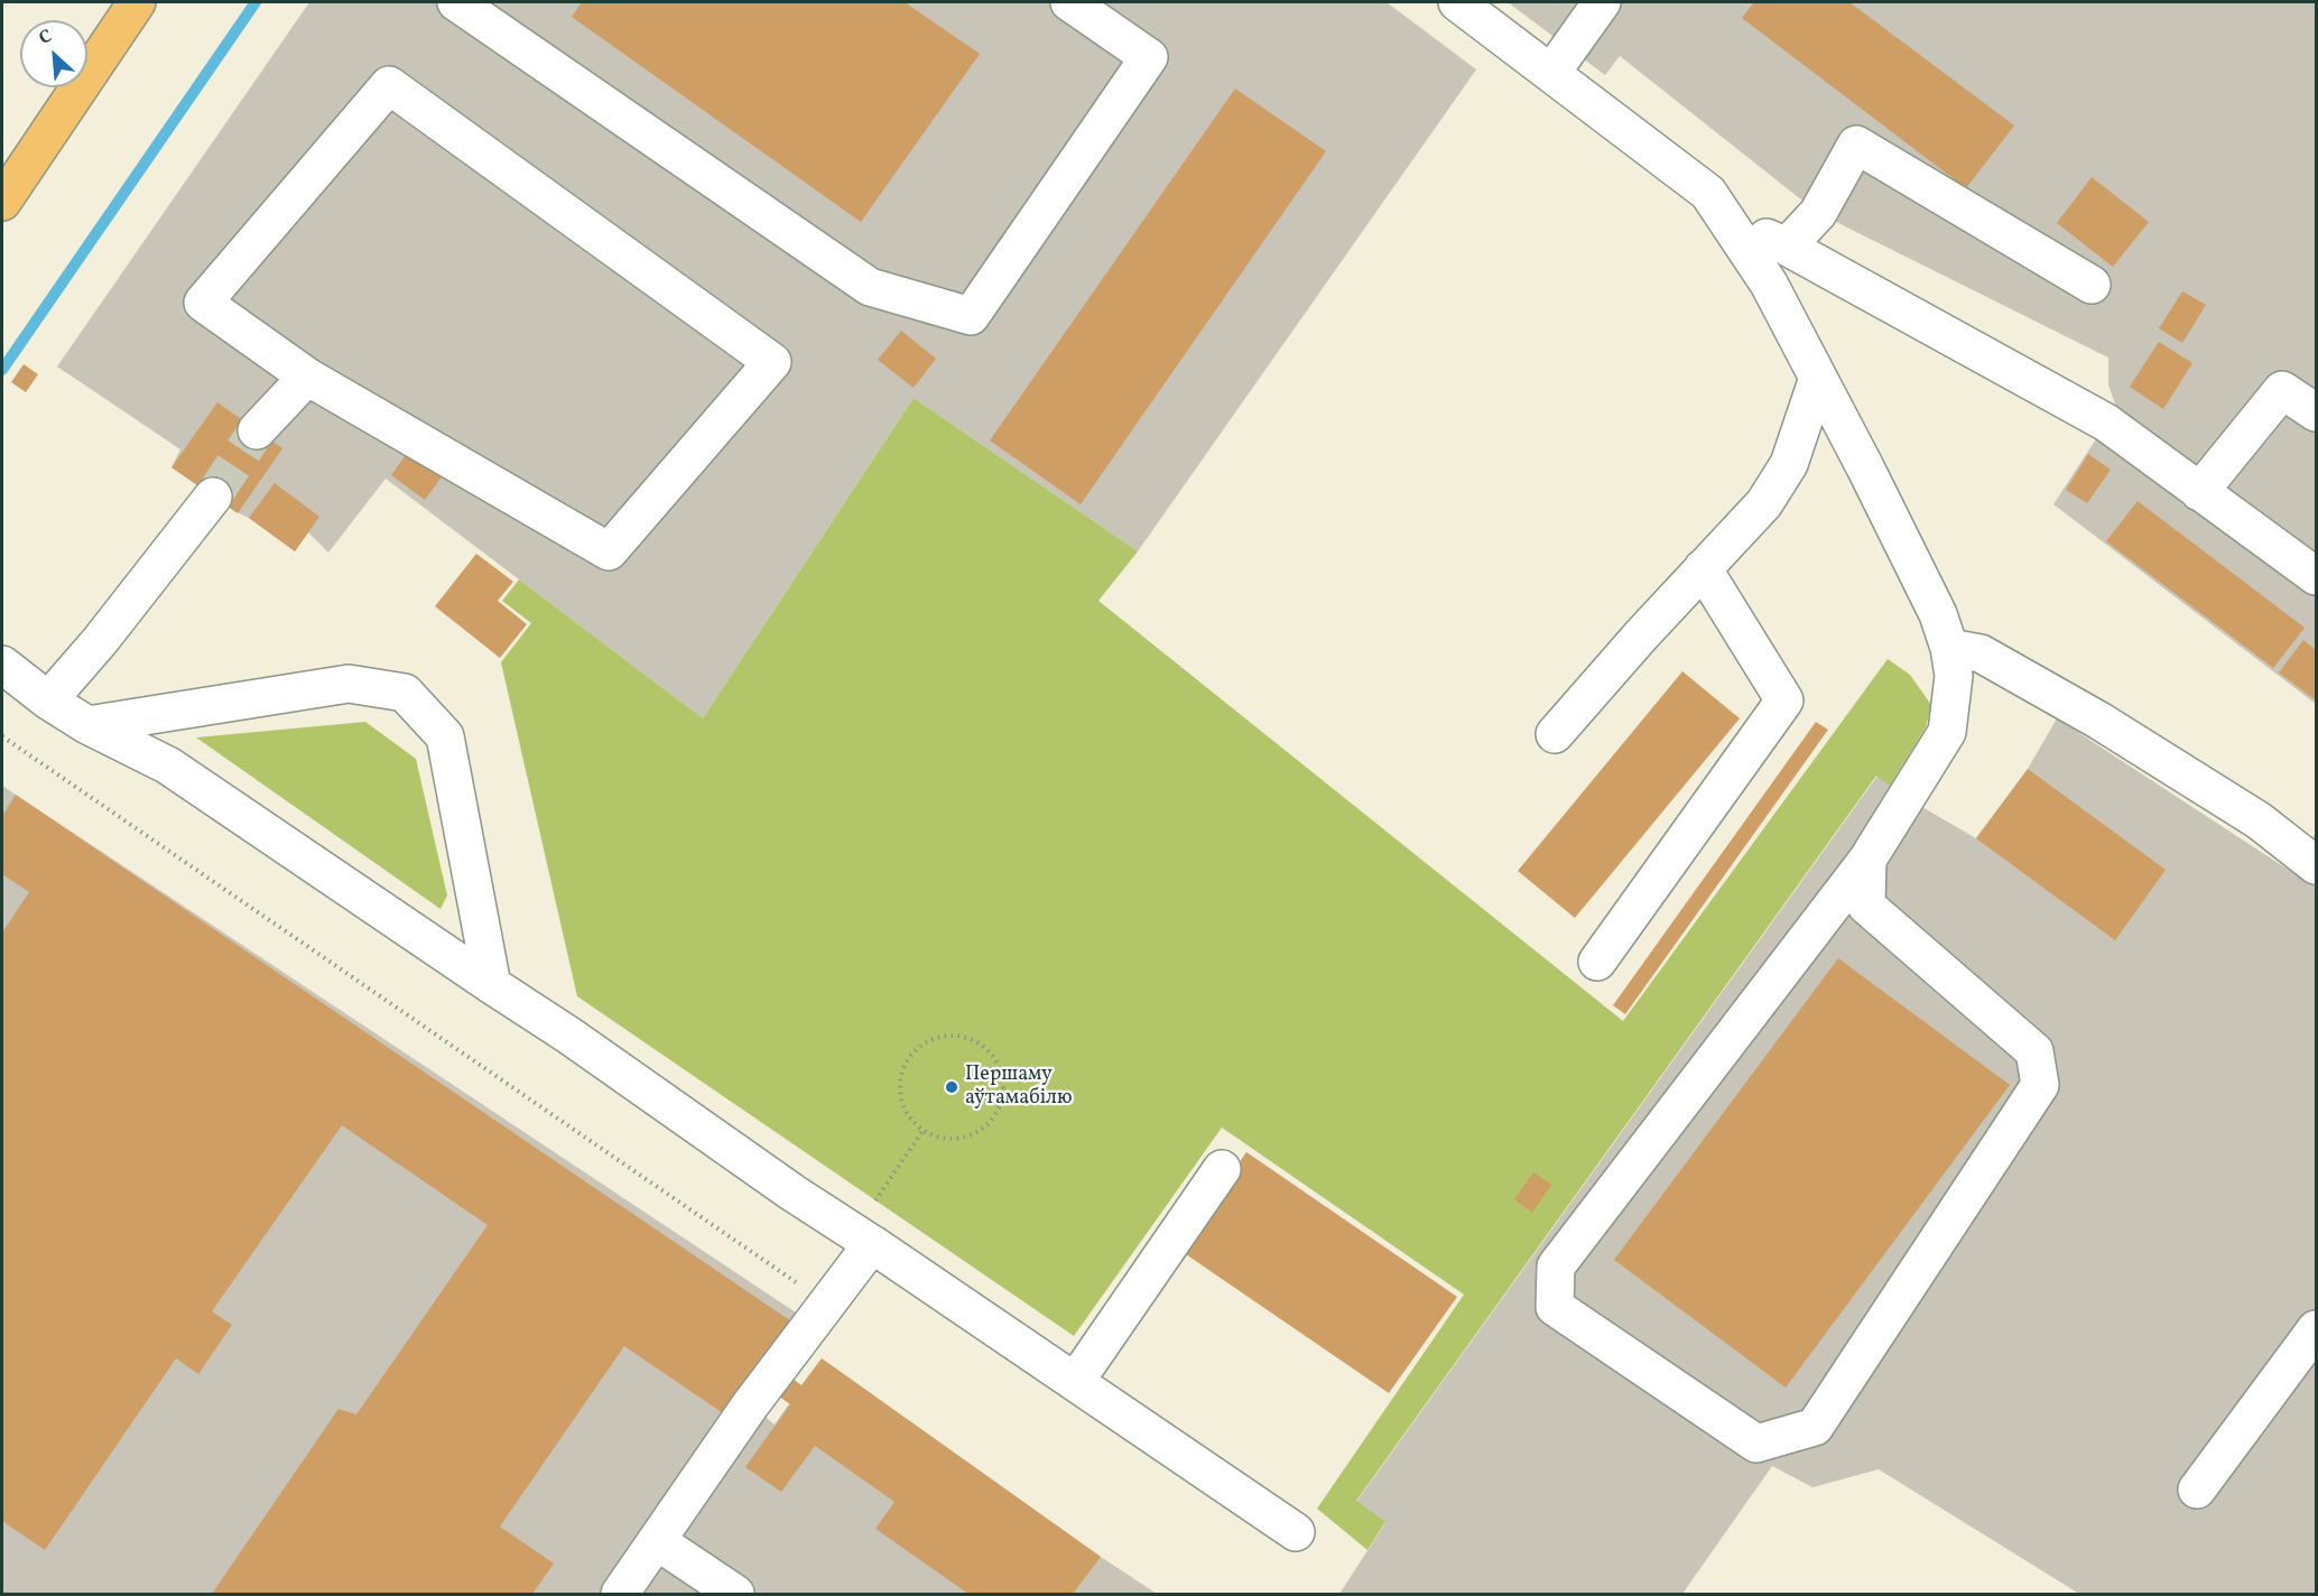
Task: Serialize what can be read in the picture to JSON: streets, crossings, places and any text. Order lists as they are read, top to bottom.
{
  "places": ["Першаму аўтамабілю"],
  "north": "top left"
}
